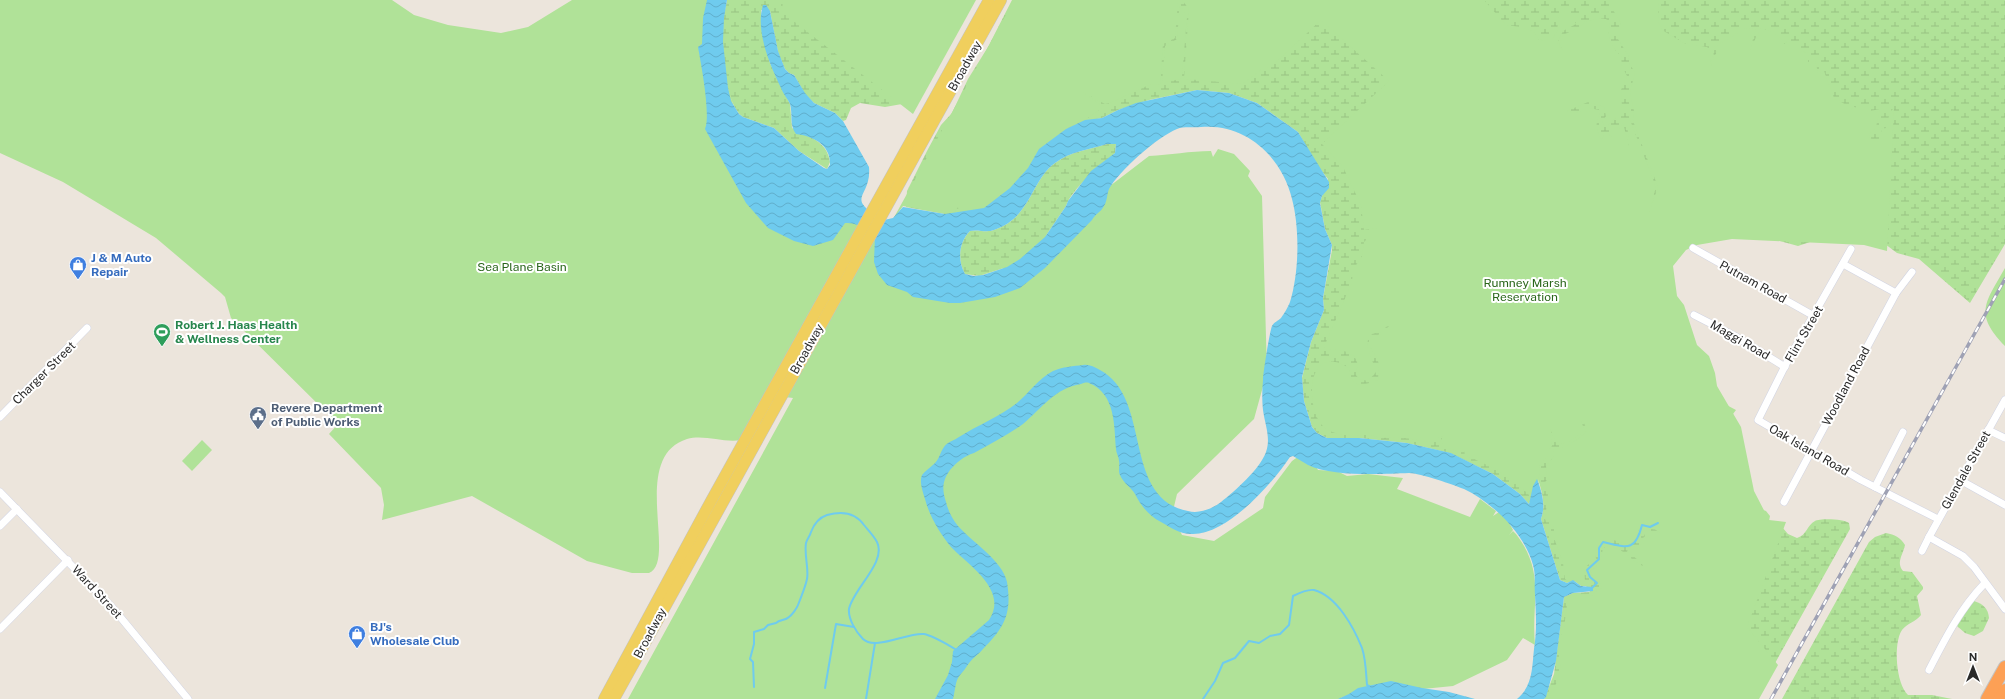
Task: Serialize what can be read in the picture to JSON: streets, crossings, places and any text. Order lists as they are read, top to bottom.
{
  "streets": {
    "main road": ["Broadway"],
    "street": [
      "Putnam Road",
      "Flint Street",
      "Maggi Road",
      "Charger Street",
      "Woodland Road",
      "Oak Island Road",
      "Glendale Street",
      "Ward Street"
    ]
  },
  "crossings": [
    ["Putnam Road", "Flint Street"],
    ["Flint Street", "Maggi Road"],
    ["Flint Street", "Oak Island Road"],
    ["Woodland Road", "Oak Island Road"],
    ["Oak Island Road", "Glendale Street"]
  ],
  "parks": ["Sea Plane Basin", "Rumney Marsh Reservation"],
  "places": {
    "shop": ["J & M Auto Repair", "BJ's Wholesale Club"],
    "sports": ["Robert J. Haas Health & Wellness Center"],
    "public building": ["Revere Department of Public Works"]
  },
  "north": "top"
}
